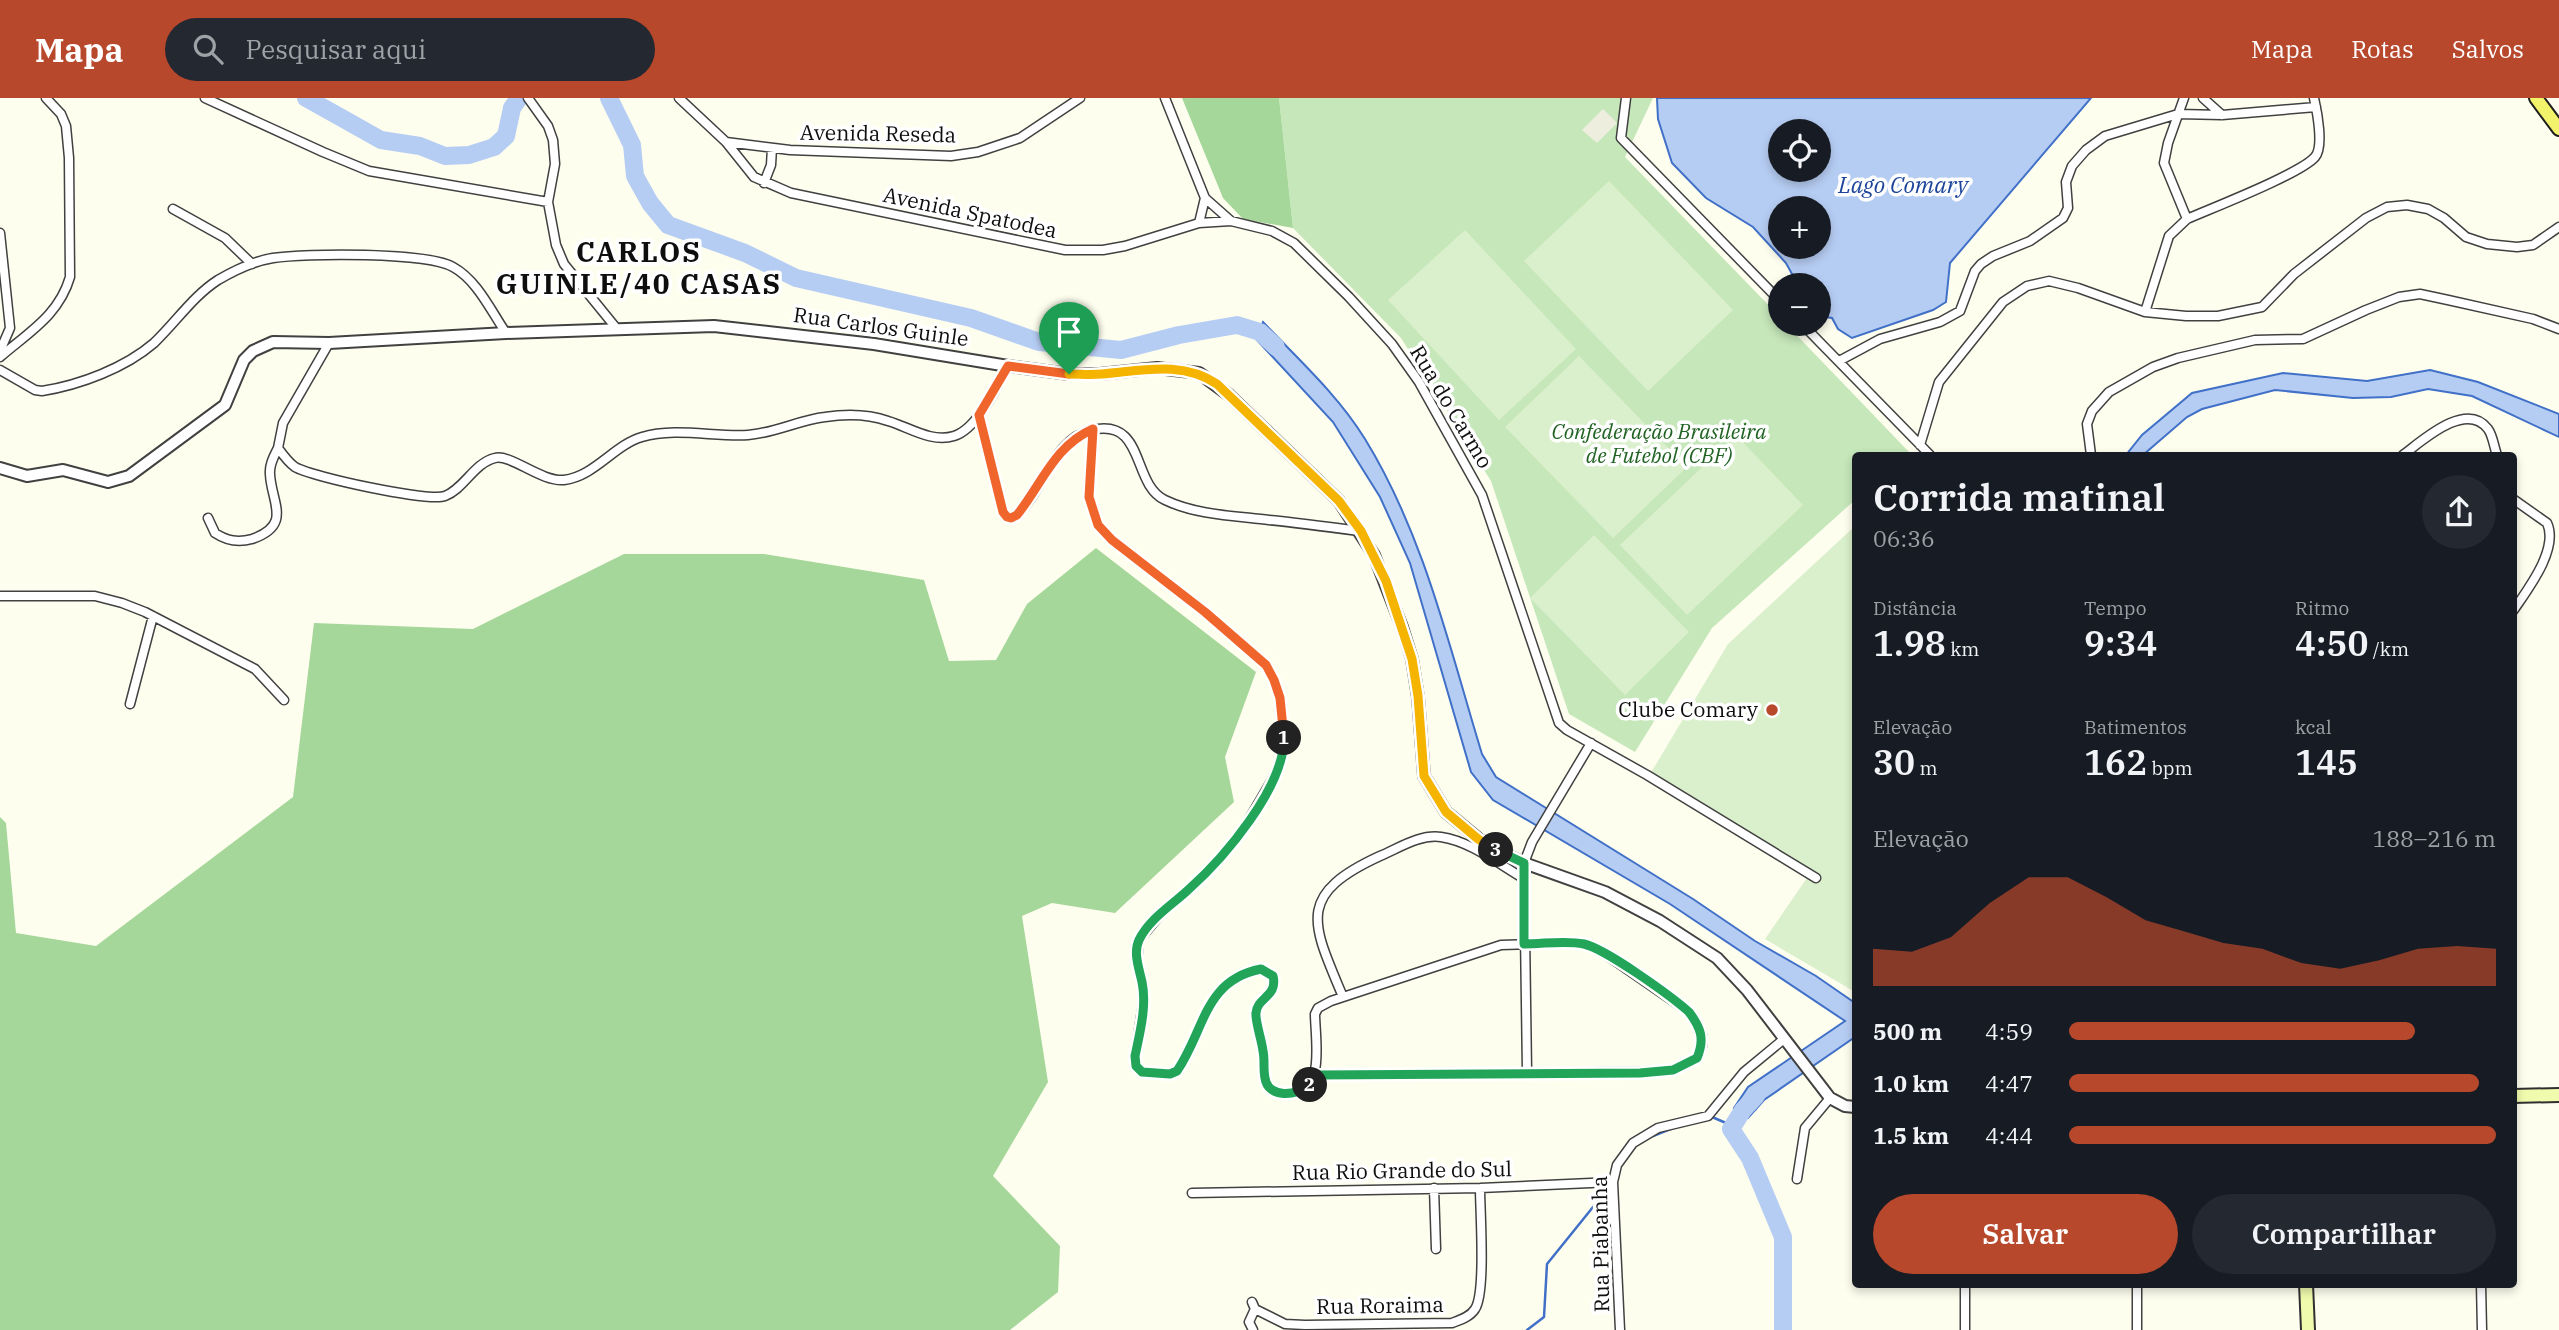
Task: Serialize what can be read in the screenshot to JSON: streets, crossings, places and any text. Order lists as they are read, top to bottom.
{
  "streets": {
    "street": [
      "Avenida Reseda",
      "Avenida Spatodea",
      "Rua Carlos Guinle",
      "Rua do Carmo",
      "Rua Rio Grande do Sul",
      "Rua Piabanha",
      "Rua Roraima"
    ]
  },
  "crossings": [
    ["Avenida Reseda", "Avenida Spatodea"],
    ["Avenida Spatodea", "Rua do Carmo"],
    ["Rua Carlos Guinle", "Rua Piabanha"],
    ["Rua Rio Grande do Sul", "Rua Piabanha"],
    ["Rua Rio Grande do Sul", "Rua Roraima"]
  ],
  "districts": ["CARLOS GUINLE/40 CASAS"],
  "water": ["Lago Comary"],
  "parks": ["Confederação Brasileira de Futebol (CBF)"],
  "places": ["Clube Comary"],
  "page": {
    "header": "Mapa",
    "search": "Pesquisar aqui",
    "nav": ["Mapa", "Rotas", "Salvos"],
    "map_buttons": ["+", "−"],
    "heading": ["Corrida matinal", "06:36"],
    "stats": [
      ["Distância", "1.98 km"],
      ["Tempo", "9:34"],
      ["Ritmo", "4:50 /km"],
      ["Elevação", "30 m"],
      ["Batimentos", "162 bpm"],
      ["kcal", "145"]
    ],
    "pins": ["1", "3", "2"],
    "chart": ["Elevação", "188–216 m"],
    "list": [
      {
        "name": "500 m",
        "note": "4:59"
      },
      {
        "name": "1.0 km",
        "note": "4:47"
      },
      {
        "name": "1.5 km",
        "note": "4:44"
      }
    ],
    "buttons": ["Salvar", "Compartilhar"]
  }
}
